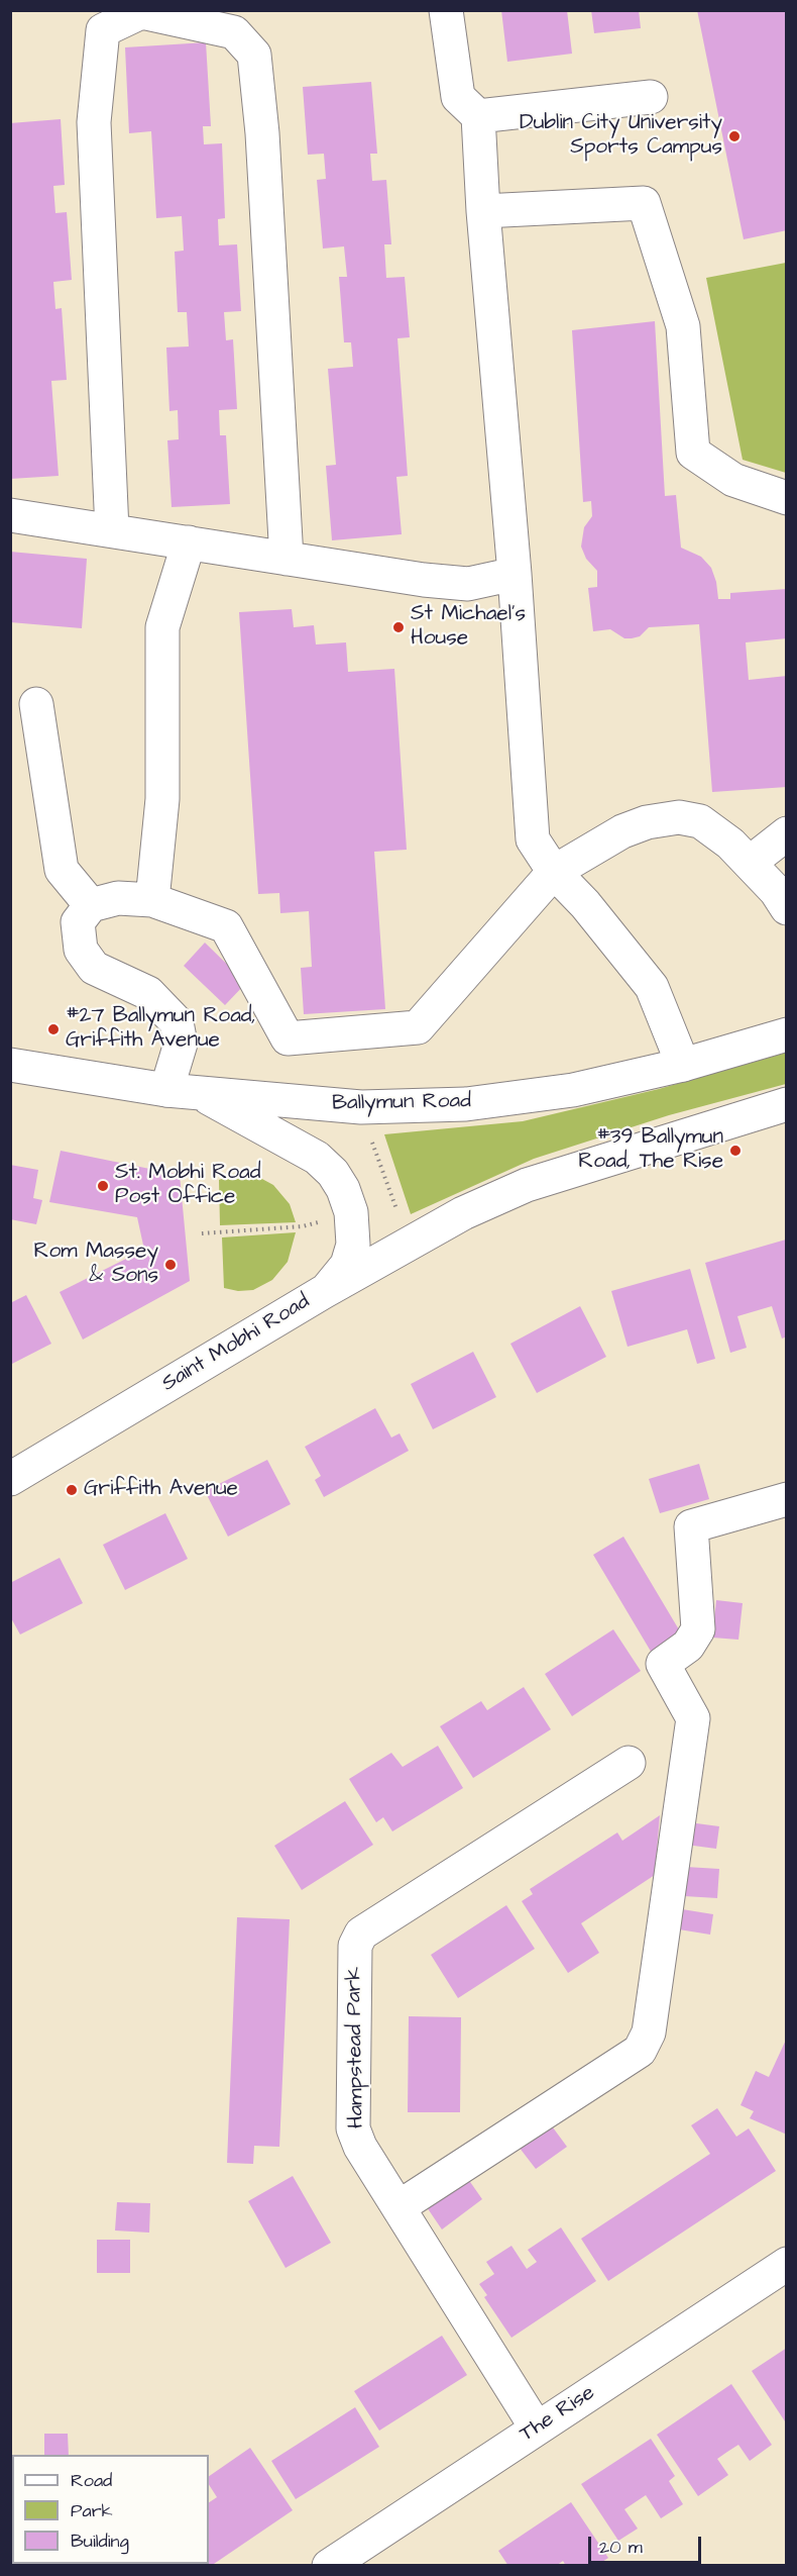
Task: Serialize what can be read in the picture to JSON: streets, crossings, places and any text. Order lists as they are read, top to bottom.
{
  "streets": {
    "main road": [
      "Ballymun Road",
      "Saint Mobhi Road",
      "Hampstead Park",
      "The Rise"
    ]
  },
  "crossings": [
    ["Hampstead Park", "The Rise"]
  ],
  "places": [
    "Dublin City University Sports Campus",
    "St Michael's House",
    "#27 Ballymun Road, Griffith Avenue",
    "#39 Ballymun Road, The Rise",
    "St. Mobhi Road Post Office",
    "Rom Massey & Sons",
    "Griffith Avenue"
  ],
  "legend": ["Road", "Park", "Building"],
  "scale_bar": "20 m"
}
